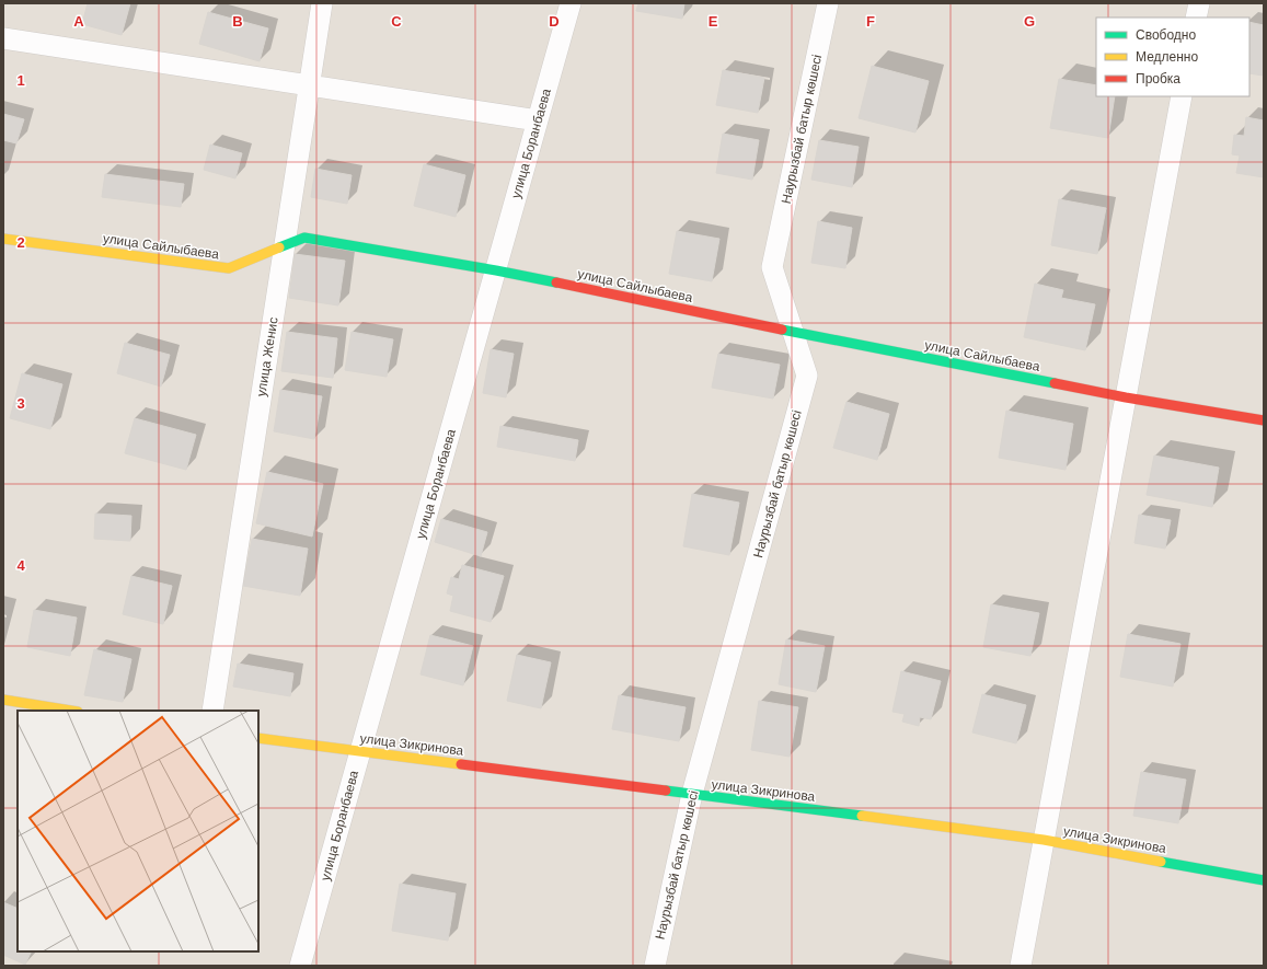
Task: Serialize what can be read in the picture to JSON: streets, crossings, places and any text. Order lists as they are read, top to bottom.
{
  "streets": {
    "street": [
      "Наурызбай батыр көшесі",
      "улица Боранбаева",
      "улица Сайлыбаева",
      "улица Женис",
      "улица Зикринова"
    ]
  },
  "crossings": [
    ["Наурызбай батыр көшесі", "улица Сайлыбаева"],
    ["Наурызбай батыр көшесі", "улица Зикринова"],
    ["улица Боранбаева", "улица Сайлыбаева"],
    ["улица Боранбаева", "улица Зикринова"],
    ["улица Сайлыбаева", "улица Женис"]
  ],
  "legend": ["Свободно", "Медленно", "Пробка"],
  "grid": {
    "columns": [
      "A",
      "B",
      "C",
      "D",
      "E",
      "F",
      "G"
    ],
    "rows": [
      "1",
      "2",
      "3",
      "4"
    ]
  }
}
